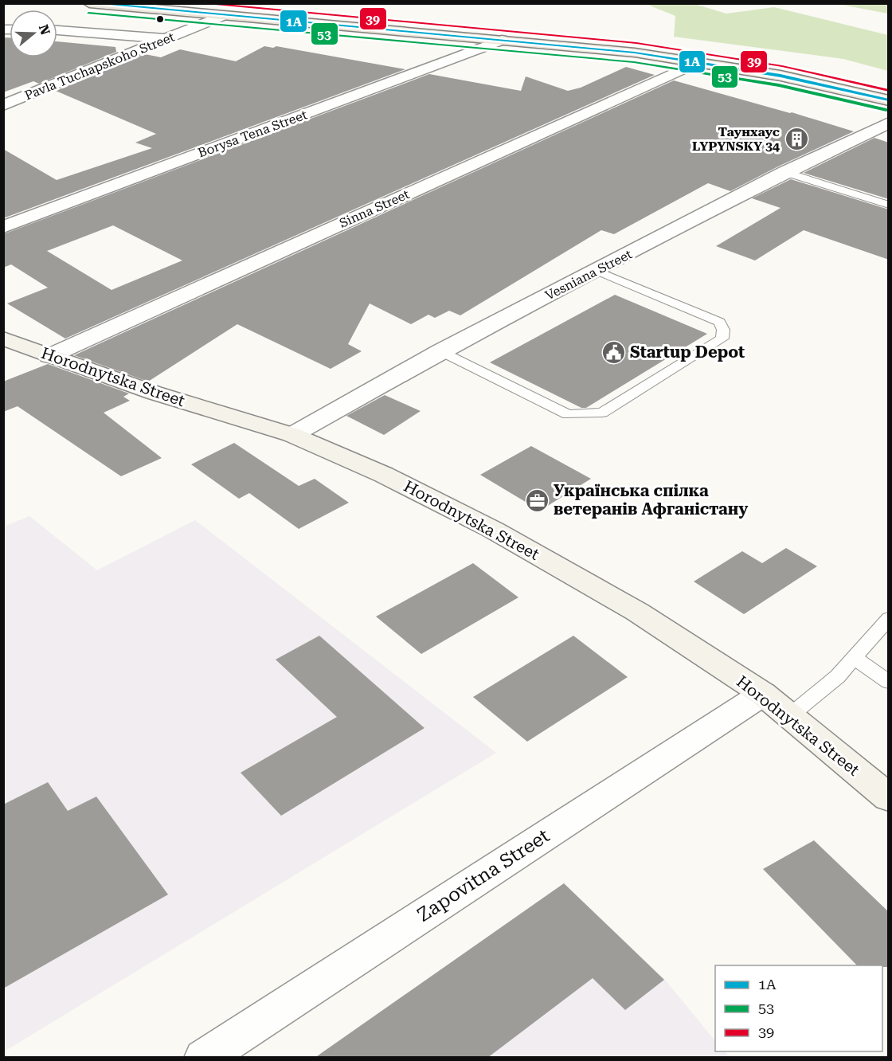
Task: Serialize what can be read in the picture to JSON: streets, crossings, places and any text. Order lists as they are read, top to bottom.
{
  "streets": {
    "street": [
      "Pavla Tuchapskoho Street",
      "Borysa Tena Street",
      "Sinna Street",
      "Vesniana Street",
      "Horodnytska Street",
      "Zapovitna Street"
    ]
  },
  "crossings": [
    ["Sinna Street", "Horodnytska Street"],
    ["Vesniana Street", "Horodnytska Street"],
    ["Horodnytska Street", "Zapovitna Street"]
  ],
  "places": {
    "building": ["Таунхаус LYPYNSKY 34"],
    "public building": ["Startup Depot"],
    "office": ["Українська спілка ветеранів Афганістану"]
  },
  "lines": ["transit line 1А", "transit line 39", "transit line 53"],
  "legend": ["1А", "53", "39"],
  "north": "right"
}
